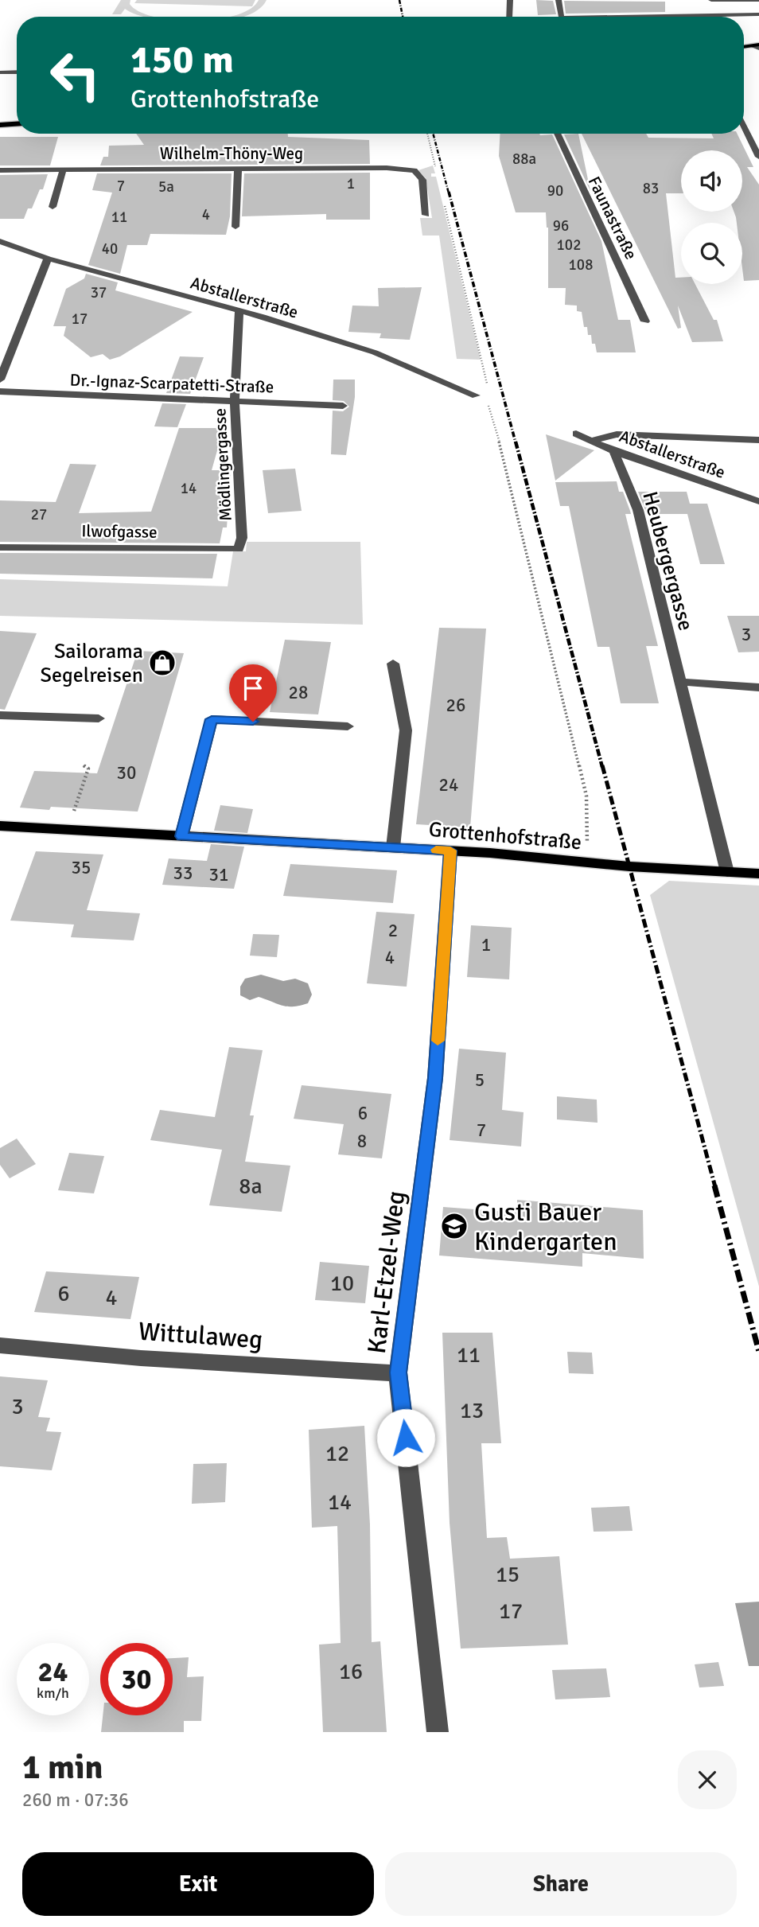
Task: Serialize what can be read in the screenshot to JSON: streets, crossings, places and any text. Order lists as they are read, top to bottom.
{
  "streets": {
    "main road": ["Grottenhofstraße"],
    "street": [
      "Wilhelm-Thöny-Weg",
      "Faunastraße",
      "Abstallerstraße",
      "Dr.-Ignaz-Scarpatetti-Straße",
      "Mödlingergasse",
      "Ilwofgasse",
      "Heubergergasse",
      "Karl-Etzel-Weg",
      "Wittulaweg"
    ]
  },
  "crossings": [
    ["Abstallerstraße", "Mödlingergasse"],
    ["Abstallerstraße", "Heubergergasse"],
    ["Dr.-Ignaz-Scarpatetti-Straße", "Mödlingergasse"],
    ["Mödlingergasse", "Ilwofgasse"],
    ["Heubergergasse", "Grottenhofstraße"],
    ["Grottenhofstraße", "Karl-Etzel-Weg"],
    ["Karl-Etzel-Weg", "Wittulaweg"]
  ],
  "places": {
    "shop": ["Sailorama Segelreisen"],
    "school or university": ["Gusti Bauer Kindergarten"]
  },
  "house_numbers": [
    "88a",
    "1",
    "7",
    "5a",
    "83",
    "90",
    "4",
    "11",
    "96",
    "102",
    "40",
    "108",
    "37",
    "17",
    "14",
    "27",
    "3",
    "28",
    "26",
    "30",
    "24",
    "35",
    "33",
    "31",
    "2",
    "1",
    "4",
    "5",
    "6",
    "7",
    "8",
    "8a",
    "10",
    "6",
    "4",
    "11",
    "3",
    "13",
    "12",
    "14",
    "15",
    "17",
    "16"
  ],
  "page": {
    "turn": ["150 m", "Grottenhofstraße"],
    "speed": "24 km/h",
    "limit": "30",
    "heading": ["1 min", "260 m · 07:36"],
    "buttons": ["Exit", "Share"]
  }
}
